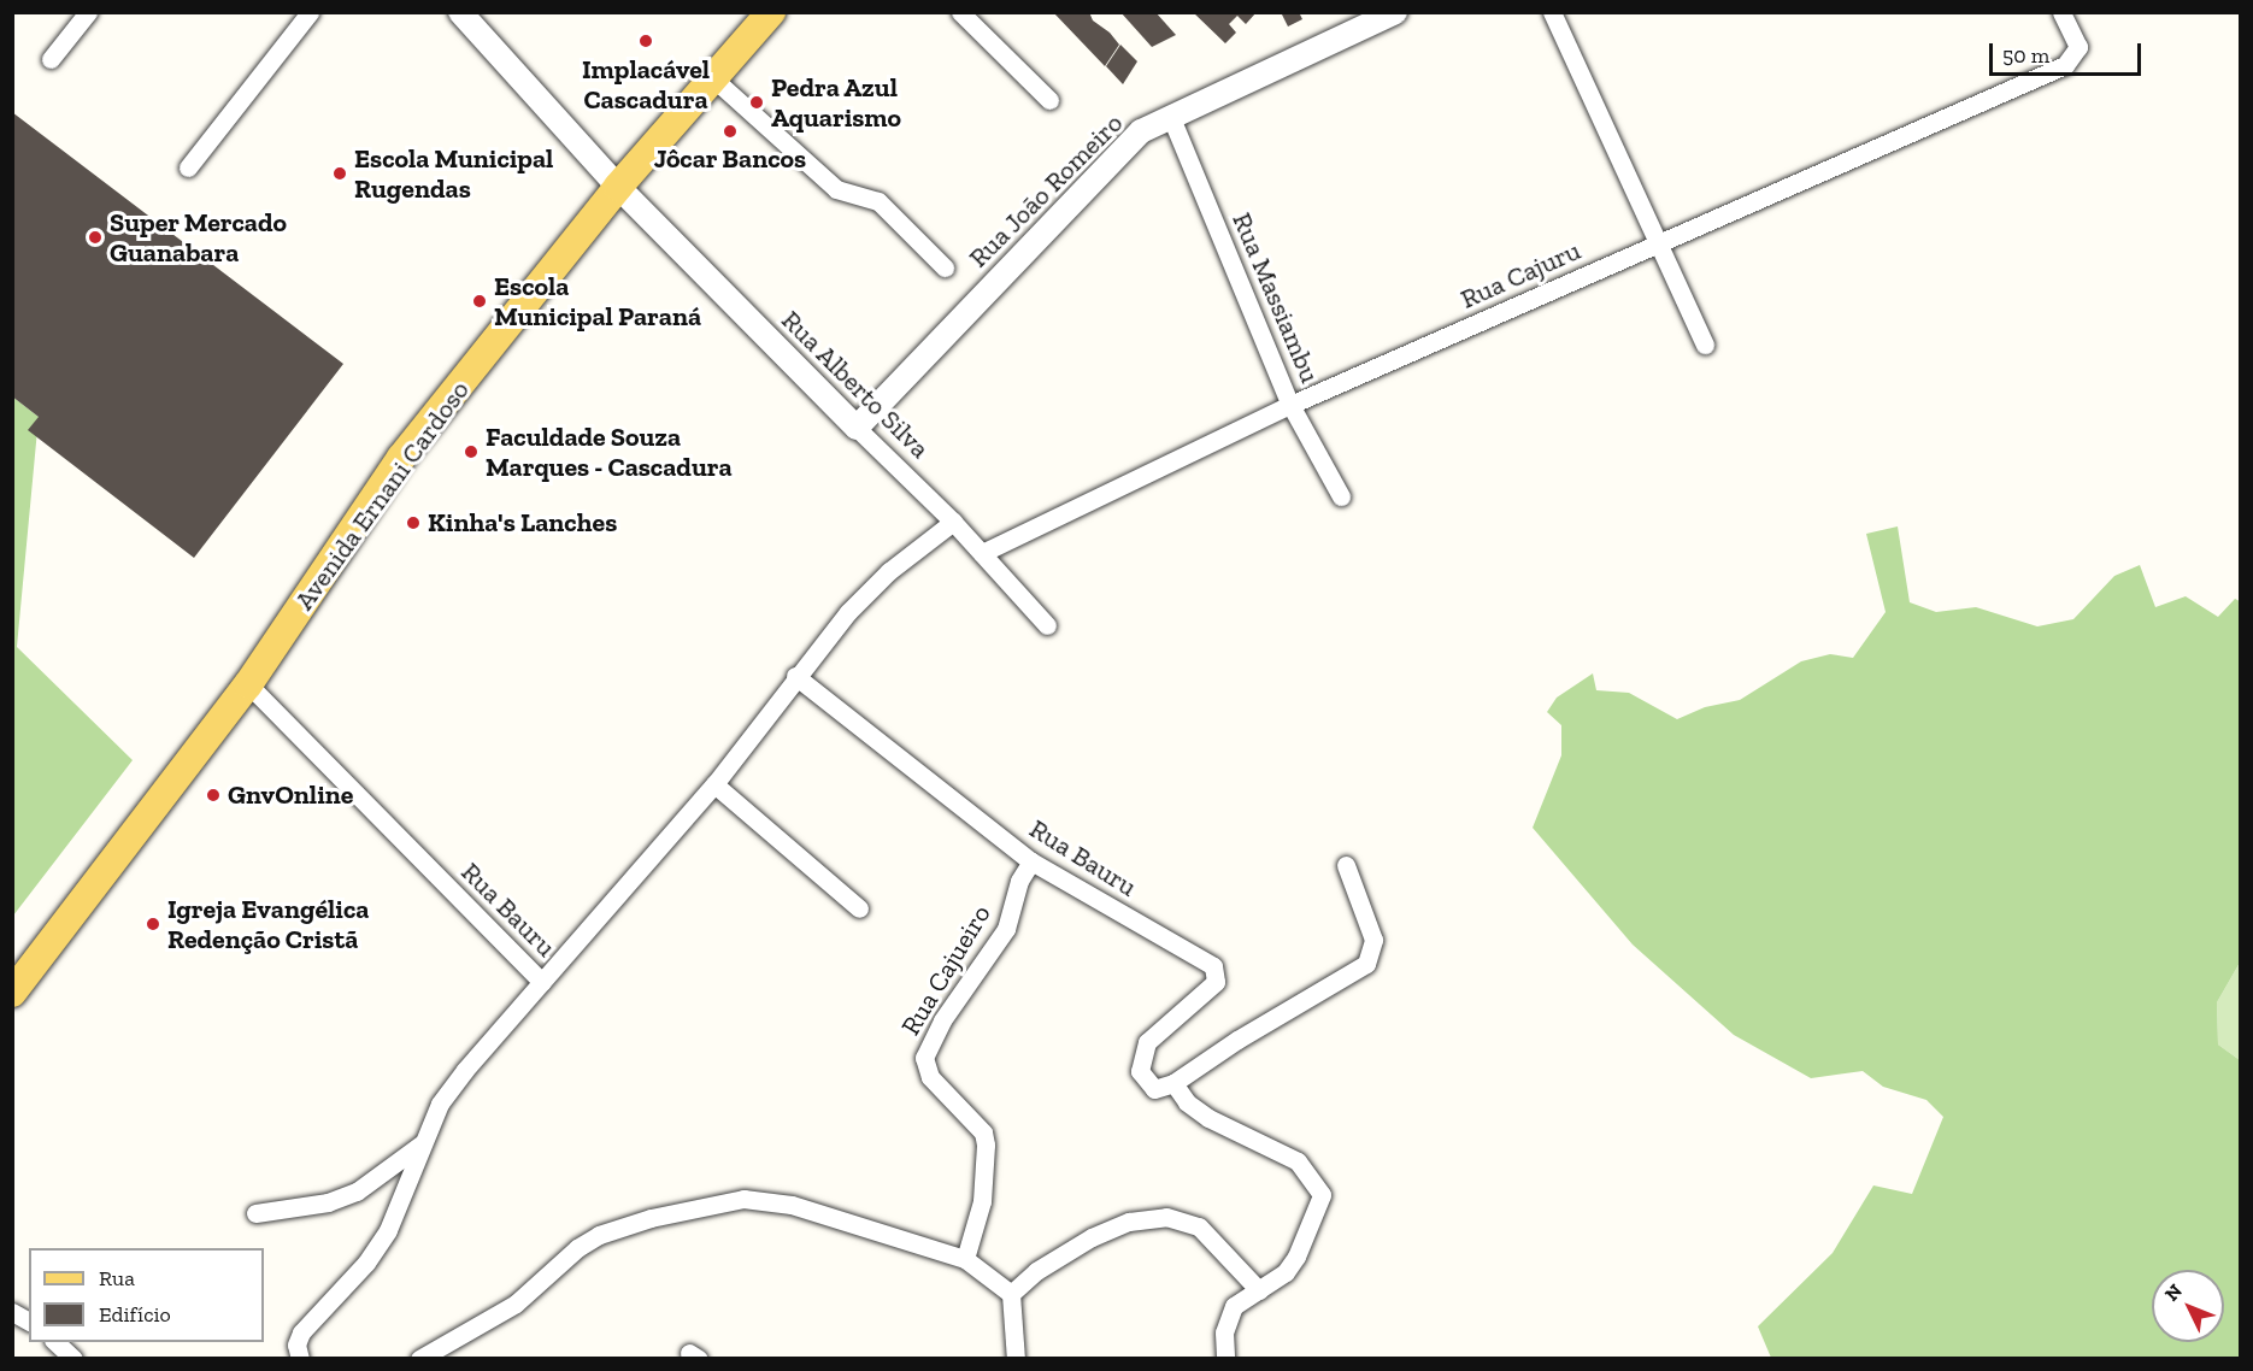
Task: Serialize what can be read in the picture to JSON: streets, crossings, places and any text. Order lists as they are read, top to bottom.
{
  "streets": {
    "main road": ["Avenida Ernani Cardoso"],
    "street": [
      "Rua João Romeiro",
      "Rua Cajuru",
      "Rua Massiambu",
      "Rua Alberto Silva",
      "Rua Bauru",
      "Rua Cajueiro"
    ]
  },
  "crossings": [
    ["Rua João Romeiro", "Rua Massiambu"],
    ["Rua João Romeiro", "Rua Alberto Silva"],
    ["Rua Cajuru", "Rua Massiambu"],
    ["Rua Cajuru", "Rua Alberto Silva"],
    ["Rua Alberto Silva", "Avenida Ernani Cardoso"],
    ["Rua Alberto Silva", "Rua Bauru"],
    ["Avenida Ernani Cardoso", "Rua Bauru"],
    ["Rua Bauru", "Rua Cajueiro"]
  ],
  "places": [
    "Implacável Cascadura",
    "Pedra Azul Aquarismo",
    "Jôcar Bancos",
    "Escola Municipal Rugendas",
    "Super Mercado Guanabara",
    "Escola Municipal Paraná",
    "Faculdade Souza Marques - Cascadura",
    "Kinha's Lanches",
    "GnvOnline",
    "Igreja Evangélica Redenção Cristã"
  ],
  "legend": ["Rua", "Edifício"],
  "scale_bar": "50 m",
  "north": "top left"
}
